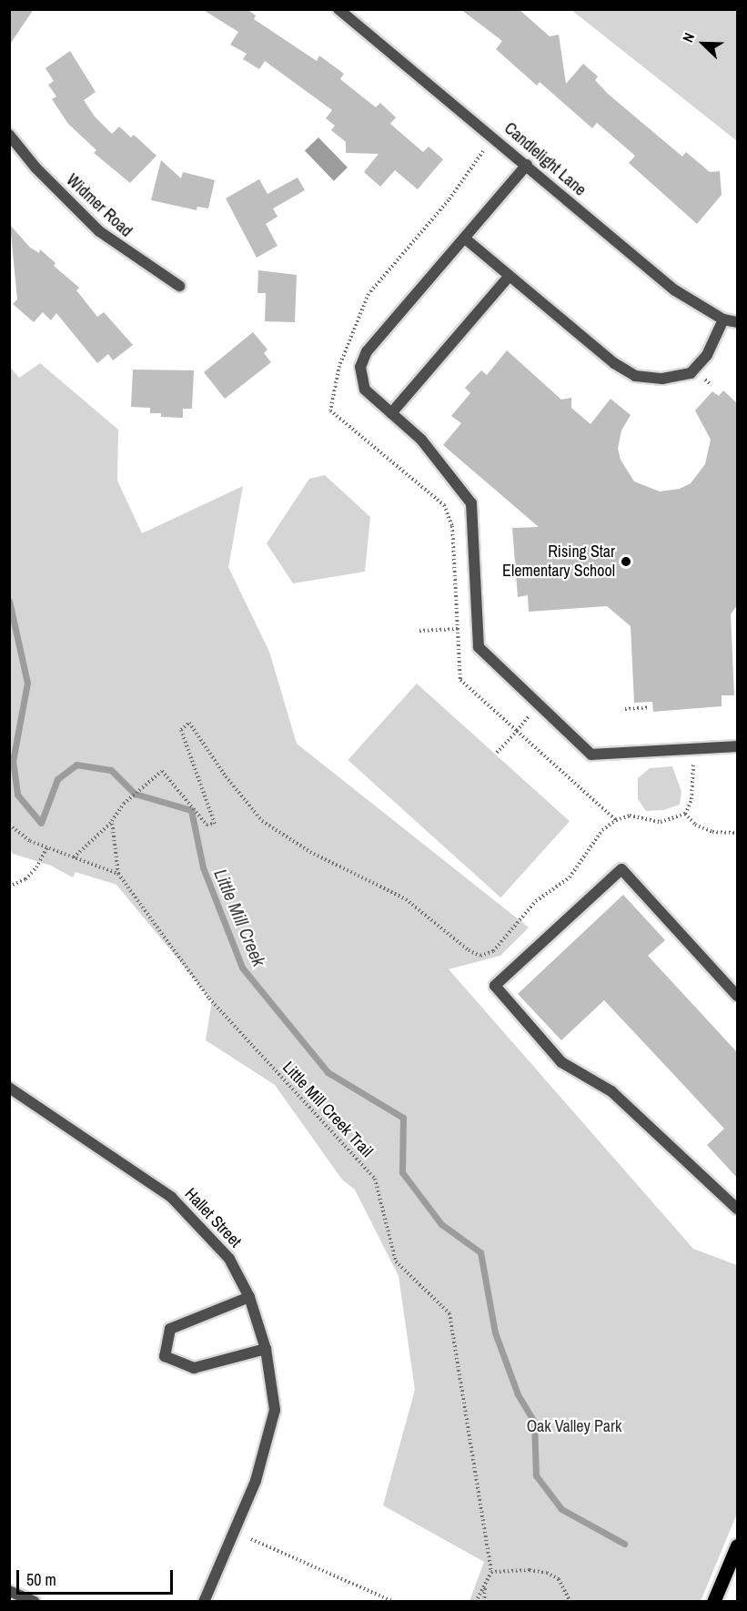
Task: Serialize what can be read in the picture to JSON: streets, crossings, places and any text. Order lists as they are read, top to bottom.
{
  "streets": {
    "street": ["Candlelight Lane", "Widmer Road", "Hallet Street"],
    "path": ["Little Mill Creek Trail"]
  },
  "water": ["Little Mill Creek"],
  "parks": ["Oak Valley Park"],
  "places": ["Rising Star Elementary School"],
  "scale_bar": "50 m",
  "north": "top left"
}
